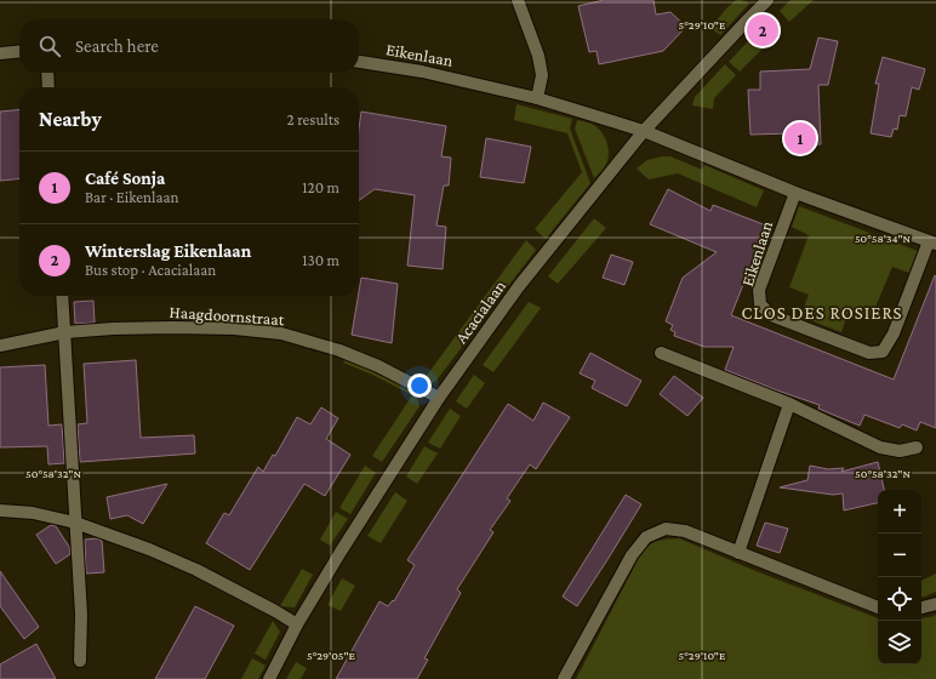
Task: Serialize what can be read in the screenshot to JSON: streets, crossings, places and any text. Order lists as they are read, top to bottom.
{
  "streets": {
    "street": ["Eikenlaan", "Acacialaan", "Haagdoornstraat"]
  },
  "crossings": [
    ["Eikenlaan", "Acacialaan"],
    ["Acacialaan", "Haagdoornstraat"]
  ],
  "districts": ["CLOS DES ROSIERS"],
  "page": {
    "pins": ["2", "1"],
    "search": "Search here",
    "heading": ["Nearby", "2 results"],
    "list": [
      {
        "mark": "1",
        "name": "Café Sonja",
        "note": "Bar · Eikenlaan",
        "value": "120 m"
      },
      {
        "mark": "2",
        "name": "Winterslag Eikenlaan",
        "note": "Bus stop · Acacialaan",
        "value": "130 m"
      }
    ],
    "map_buttons": ["+", "−"]
  },
  "coordinates": [
    "5°29'10\"E",
    "50°58'34\"N",
    "50°58'32\"N",
    "5°29'05\"E"
  ]
}
